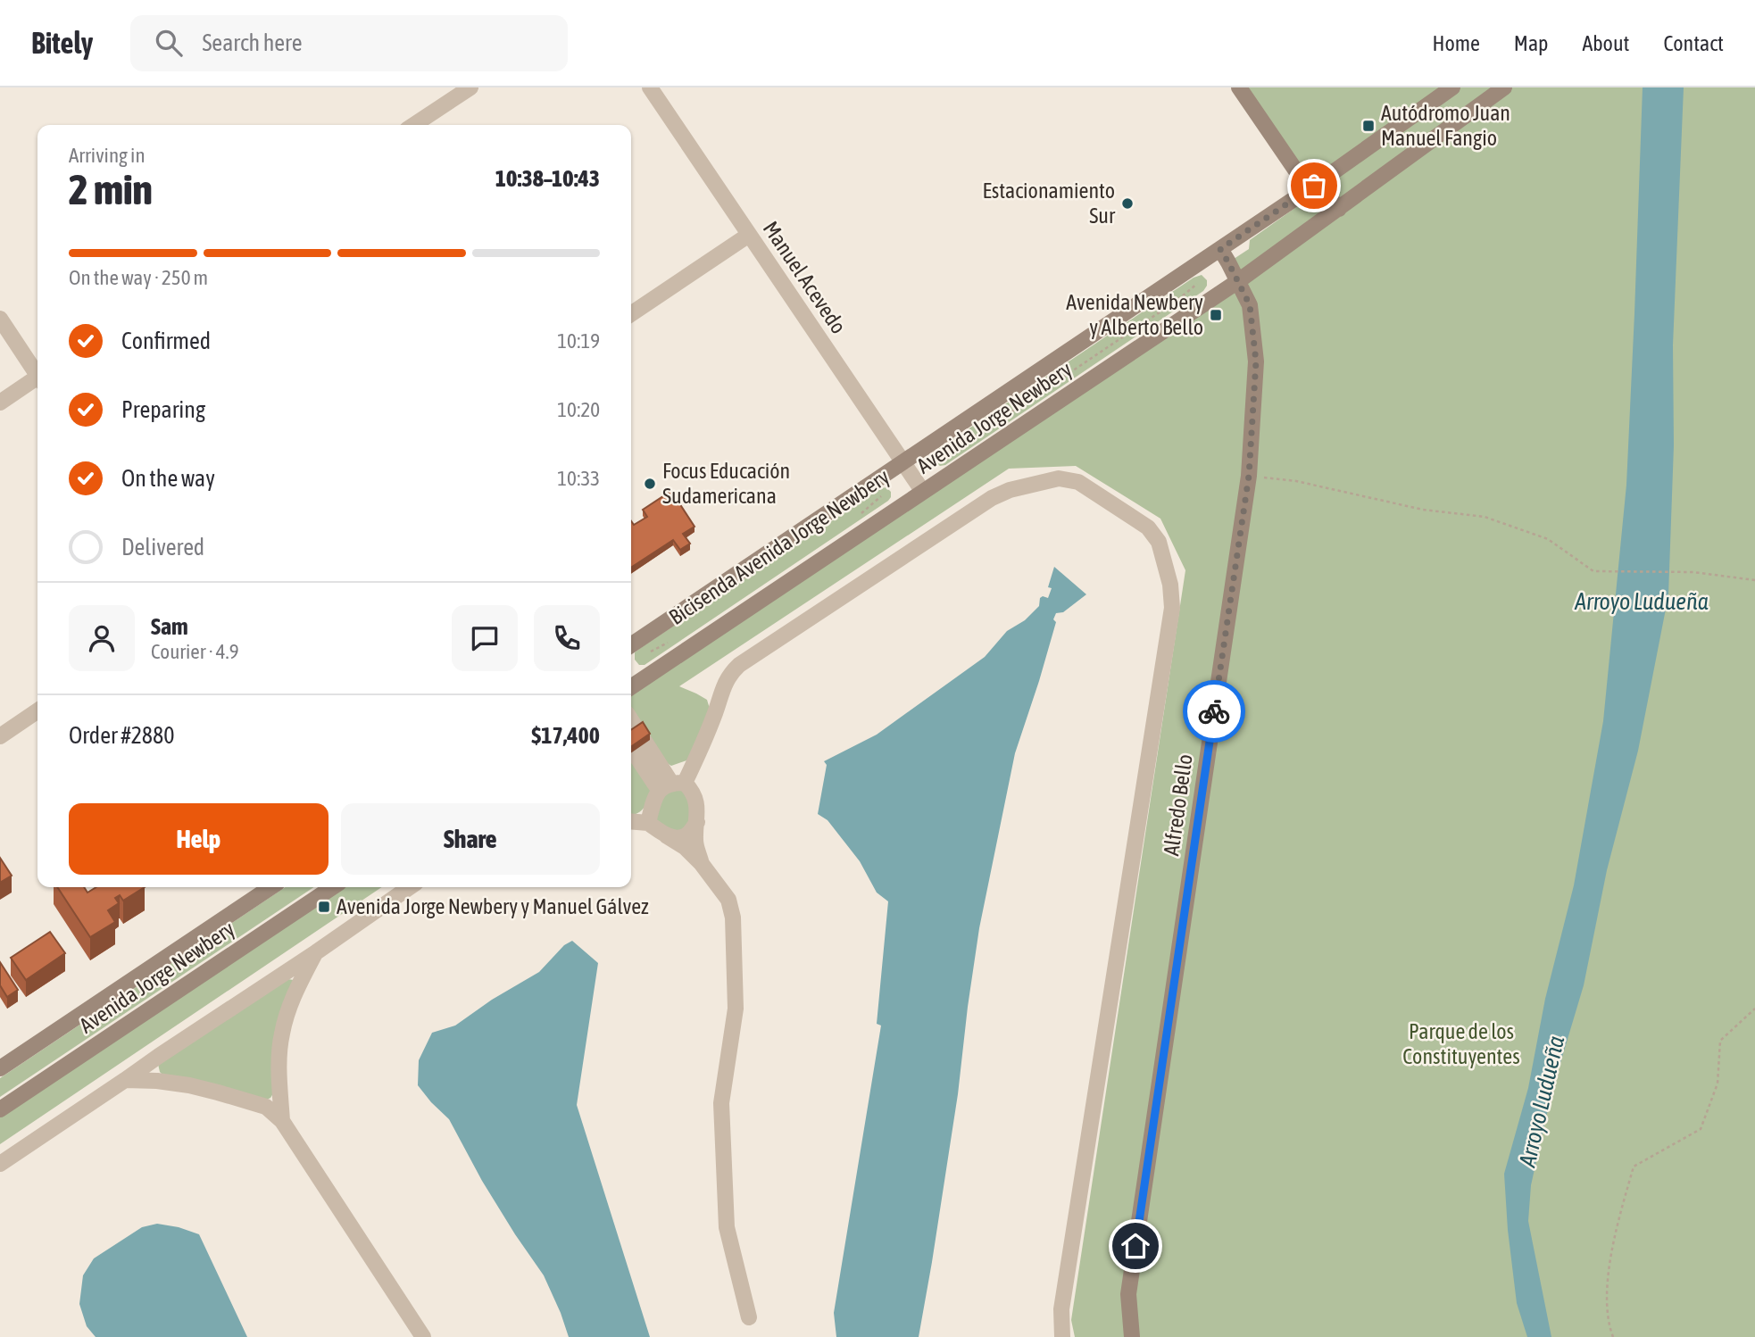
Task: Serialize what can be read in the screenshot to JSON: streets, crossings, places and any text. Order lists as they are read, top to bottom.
{
  "streets": {
    "main road": ["Avenida Jorge Newbery", "Alfredo Bello"],
    "street": ["Manuel Acevedo"],
    "path": ["Bicisenda Avenida Jorge Newbery"]
  },
  "crossings": [
    ["Manuel Acevedo", "Avenida Jorge Newbery"],
    ["Avenida Jorge Newbery", "Alfredo Bello"]
  ],
  "water": ["Arroyo Ludueña"],
  "parks": ["Parque de los Constituyentes"],
  "places": {
    "transit": ["Autódromo Juan Manuel Fangio", "Avenida Newbery y Alberto Bello", "Avenida Jorge Newbery y Manuel Gálvez"],
    "other": ["Estacionamiento Sur", "Focus Educación Sudamericana"]
  },
  "page": {
    "header": "Bitely",
    "search": "Search here",
    "nav": [
      "Home",
      "Map",
      "About",
      "Contact"
    ],
    "heading": ["2 min", "Arriving in", "10:38–10:43"],
    "panel": [
      "Sam",
      "Courier · 4.9",
      "Order #2880",
      "$17,400"
    ],
    "bar": "On the way · 250 m",
    "list": [
      ["Confirmed", "10:19"],
      ["Preparing", "10:20"],
      ["On the way", "10:33"],
      "Delivered"
    ],
    "buttons": ["Help", "Share"]
  }
}
